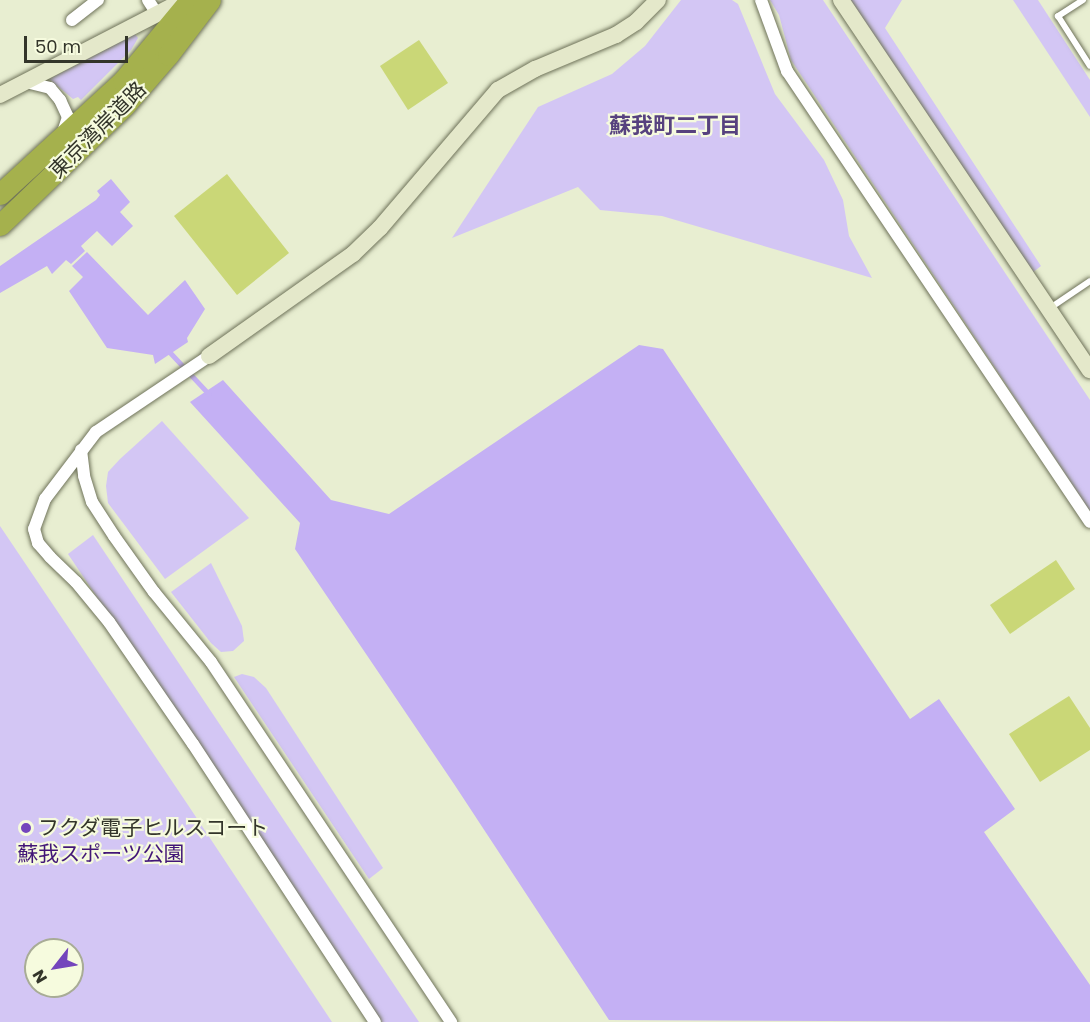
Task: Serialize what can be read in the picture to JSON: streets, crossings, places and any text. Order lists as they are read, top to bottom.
{
  "streets": {
    "highway": ["東京湾岸道路"]
  },
  "districts": ["蘇我町二丁目"],
  "parks": ["蘇我スポーツ公園"],
  "places": ["フクダ電子ヒルスコート"],
  "scale_bar": "50 m",
  "north": "bottom left"
}
